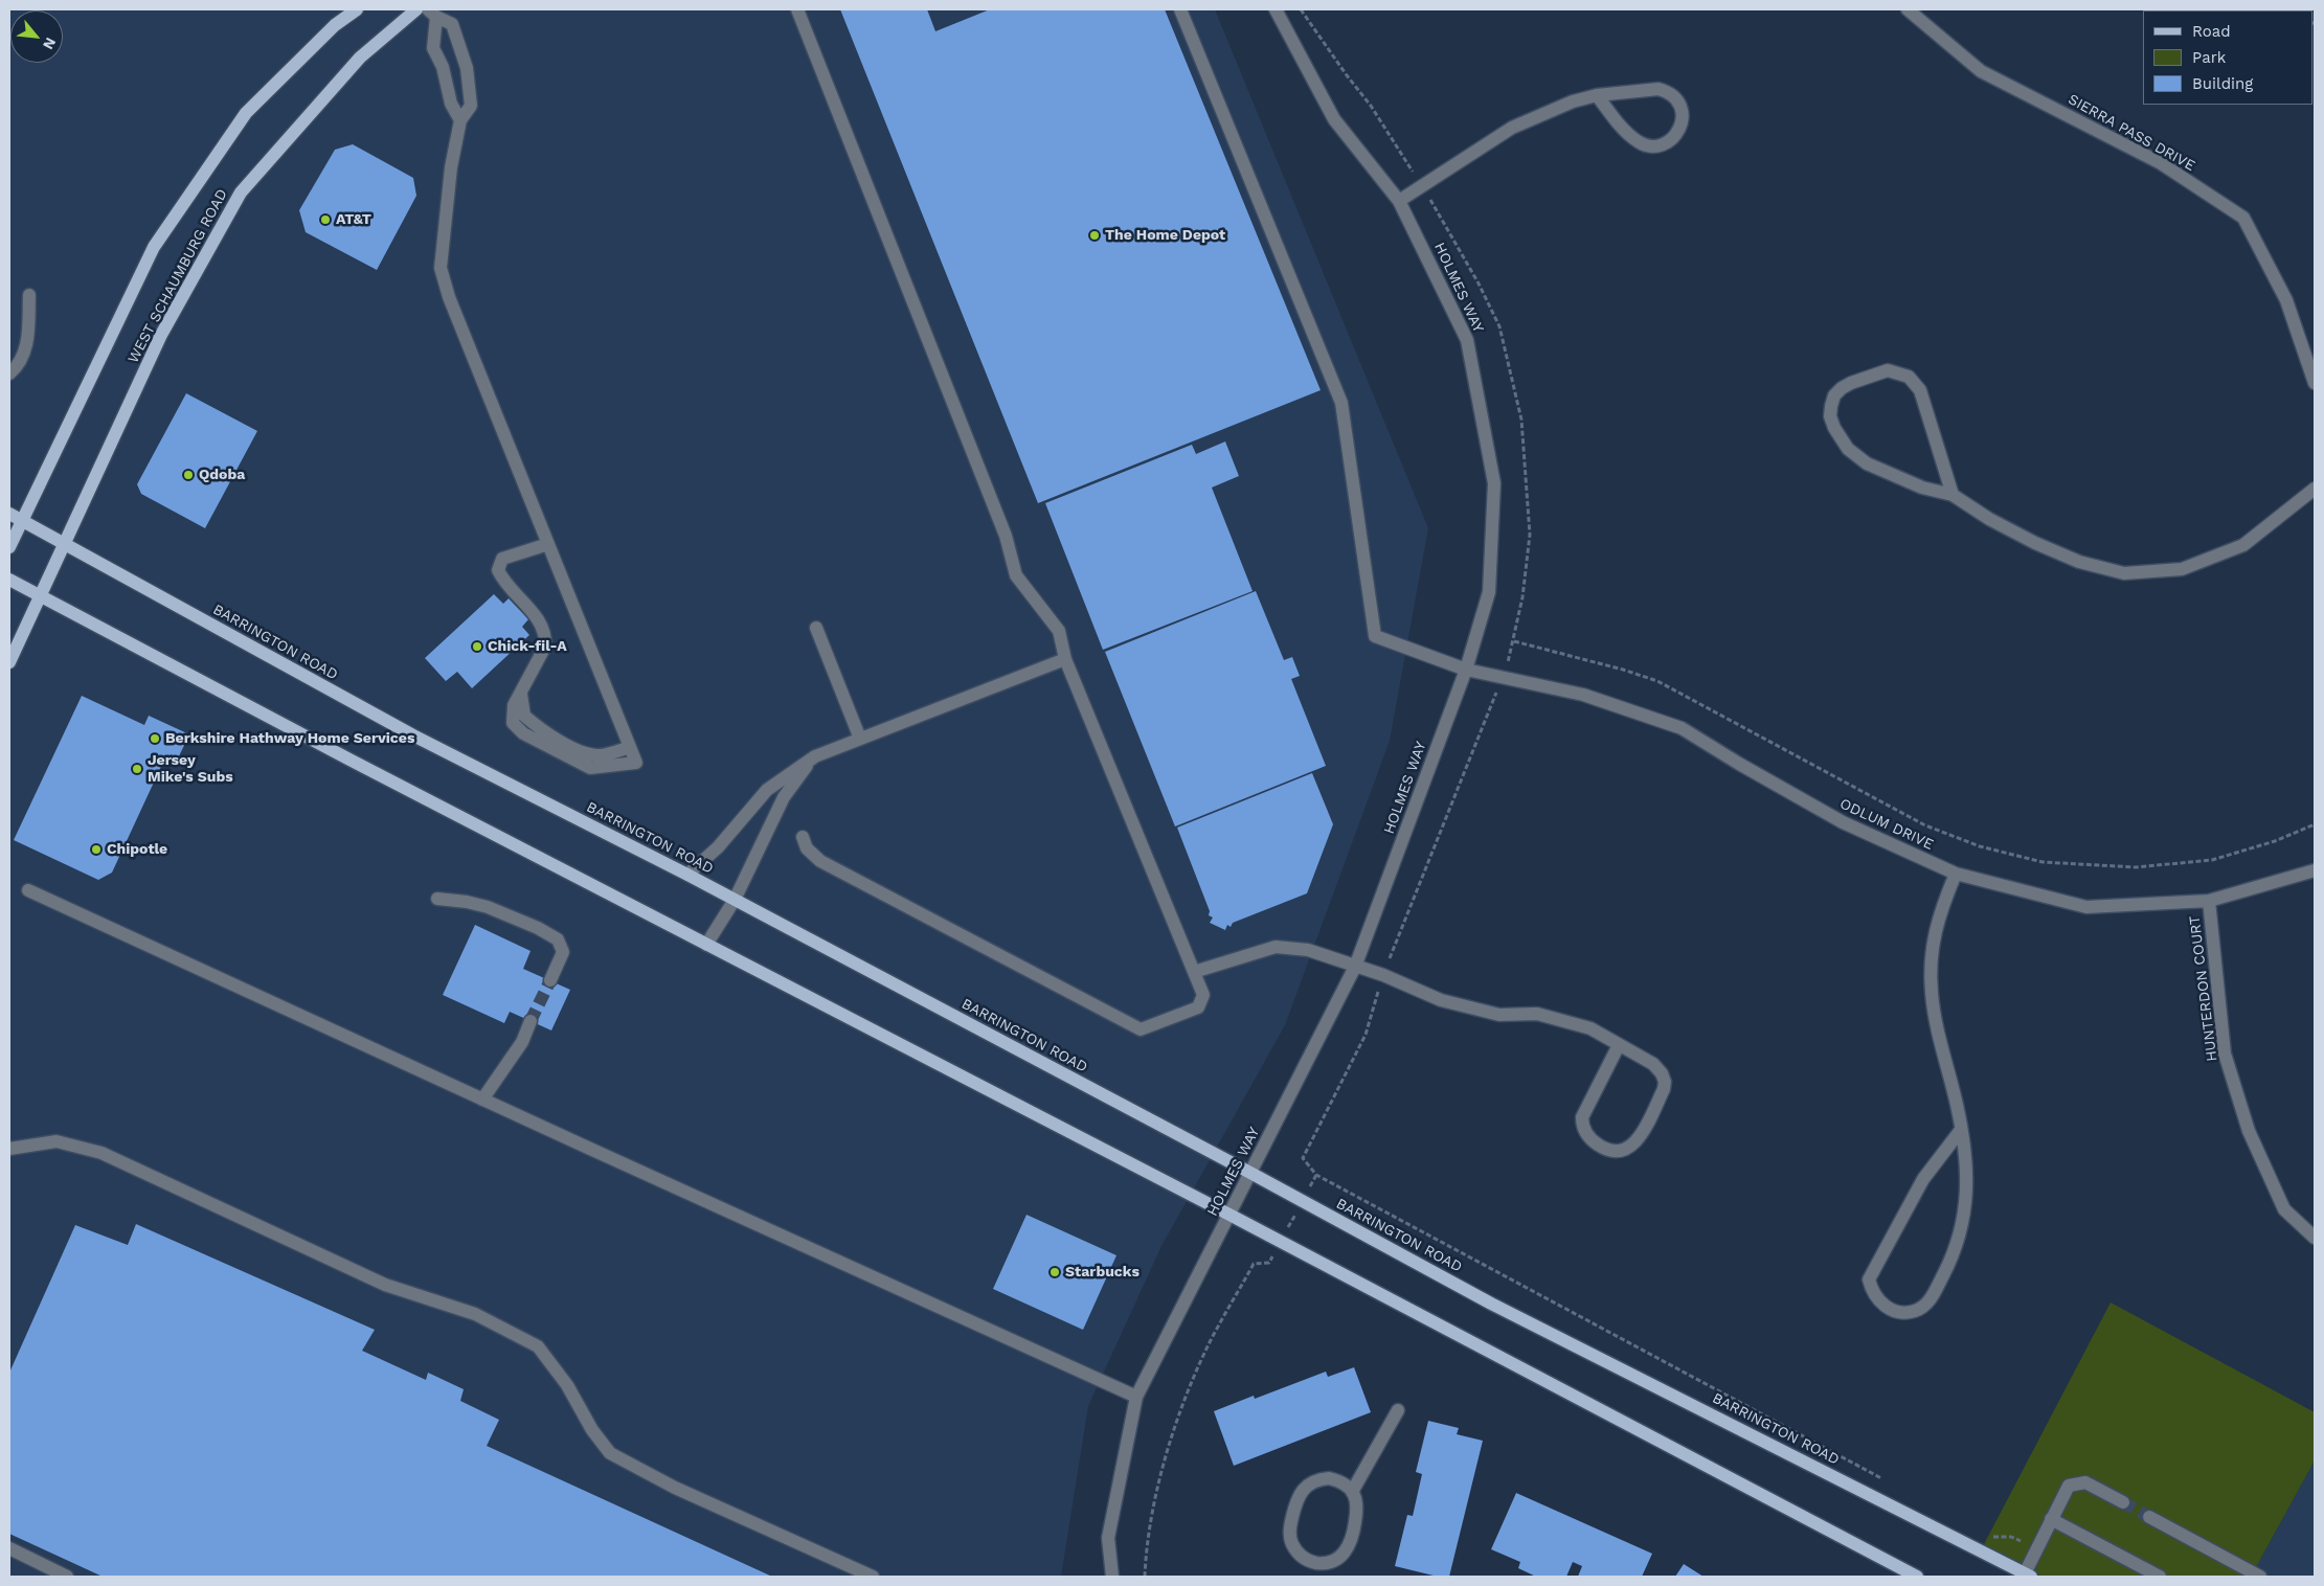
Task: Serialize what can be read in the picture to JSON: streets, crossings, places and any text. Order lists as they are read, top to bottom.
{
  "streets": {
    "main road": ["WEST SCHAUMBURG ROAD", "BARRINGTON ROAD"],
    "street": [
      "SIERRA PASS DRIVE",
      "HOLMES WAY",
      "ODLUM DRIVE",
      "HUNTERDON COURT"
    ]
  },
  "crossings": [
    ["WEST SCHAUMBURG ROAD", "BARRINGTON ROAD"],
    ["HOLMES WAY", "BARRINGTON ROAD"],
    ["HOLMES WAY", "ODLUM DRIVE"],
    ["ODLUM DRIVE", "HUNTERDON COURT"]
  ],
  "places": [
    "AT&T",
    "The Home Depot",
    "Qdoba",
    "Chick-fil-A",
    "Berkshire Hathway Home Services",
    "Jersey Mike's Subs",
    "Chipotle",
    "Starbucks"
  ],
  "legend": ["Road", "Park", "Building"],
  "north": "bottom right"
}
